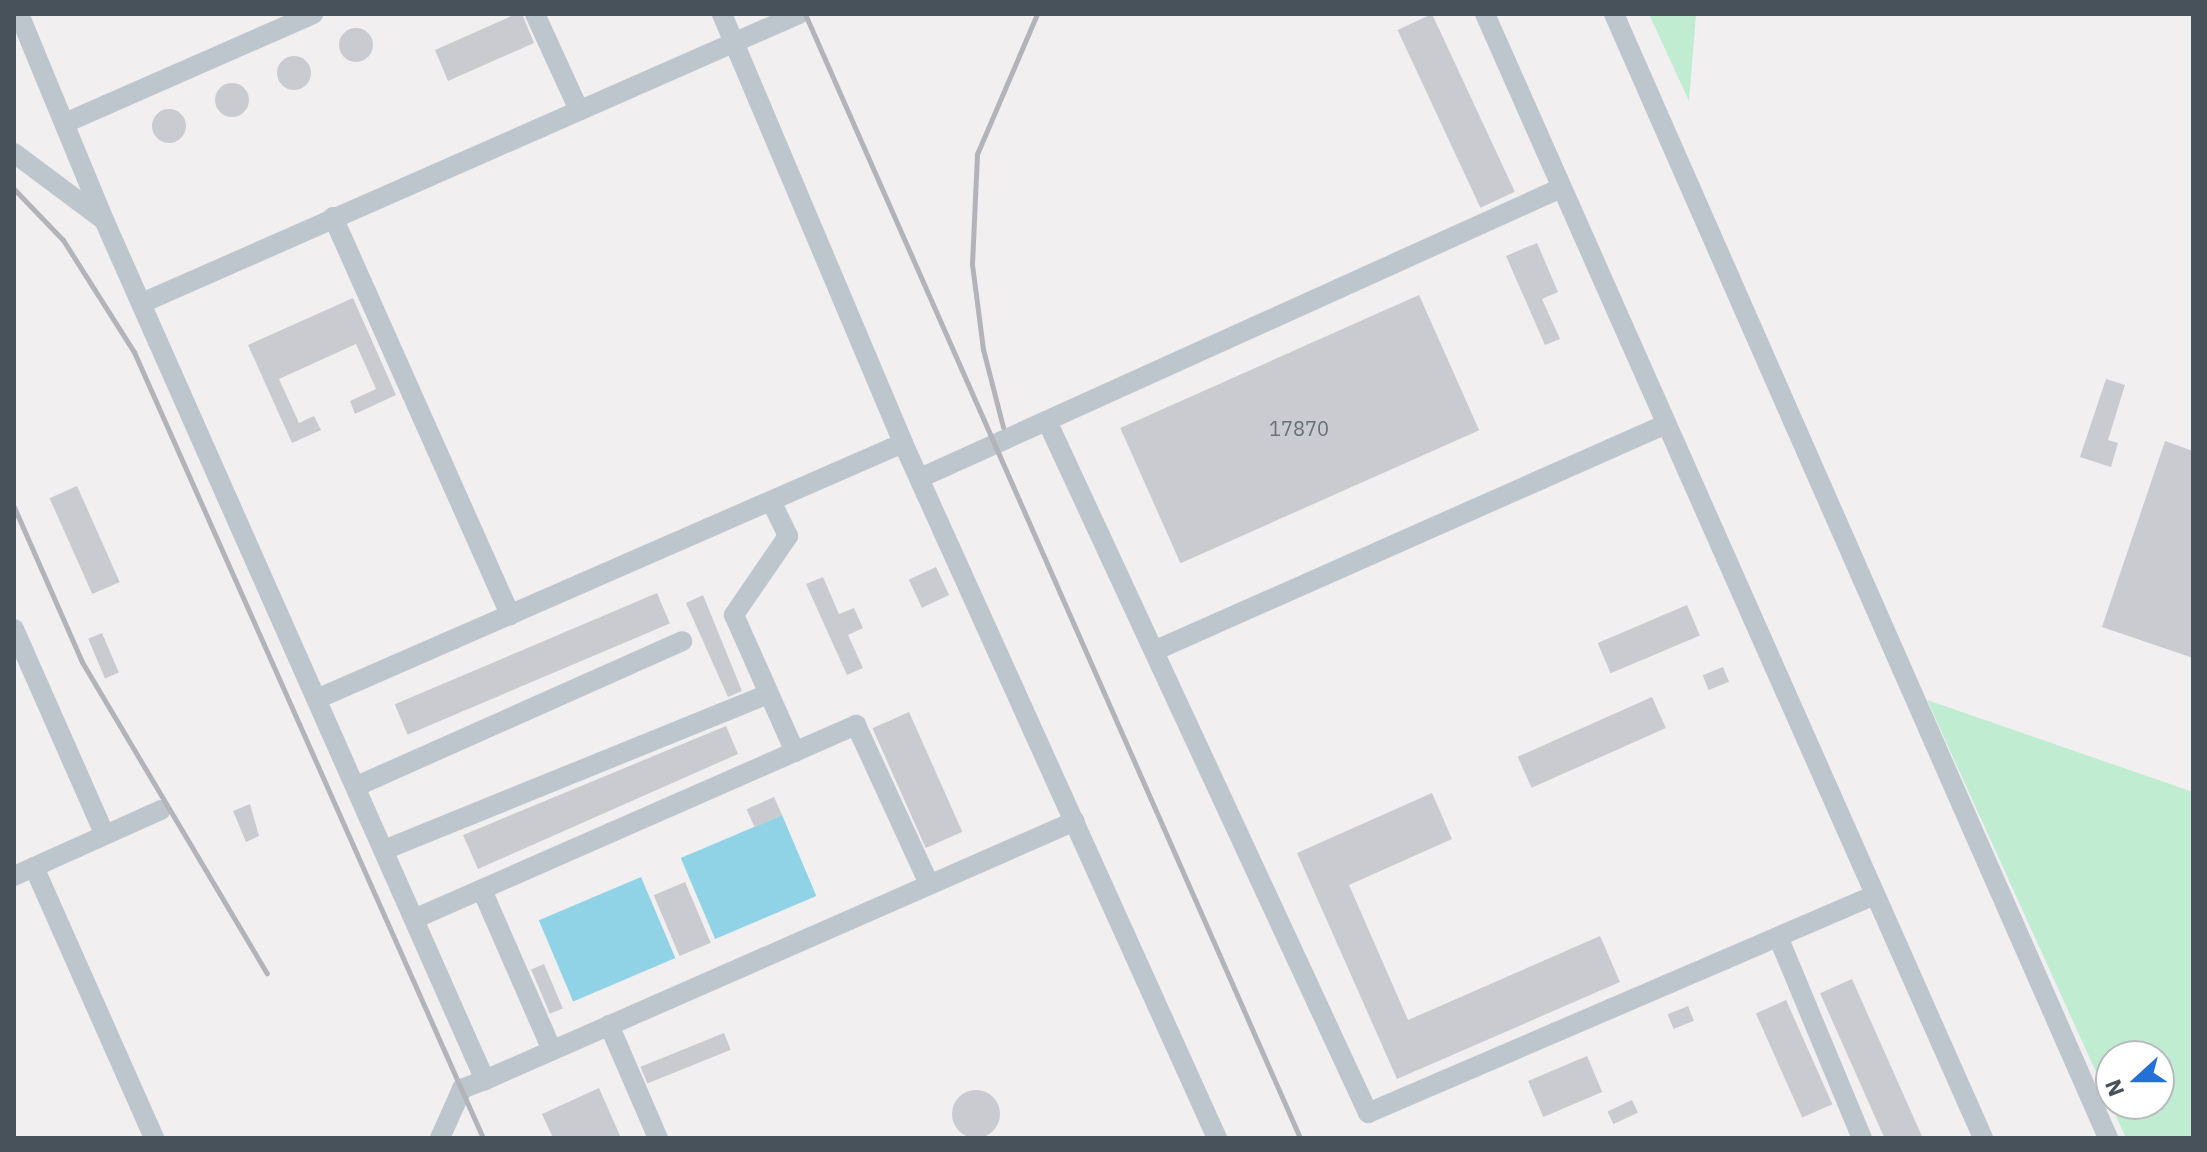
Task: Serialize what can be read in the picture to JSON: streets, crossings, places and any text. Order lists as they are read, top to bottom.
{
  "house_numbers": ["17870"],
  "north": "left"
}
